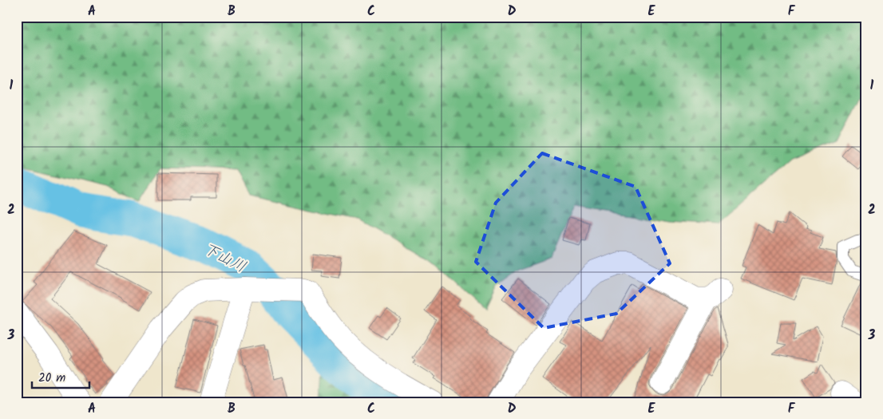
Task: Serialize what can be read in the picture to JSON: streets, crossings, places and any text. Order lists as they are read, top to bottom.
{
  "water": ["下山川"],
  "scale_bar": "20 m",
  "grid": {
    "columns": [
      "A",
      "B",
      "C",
      "D",
      "E",
      "F"
    ],
    "rows": ["1", "2", "3"]
  }
}
